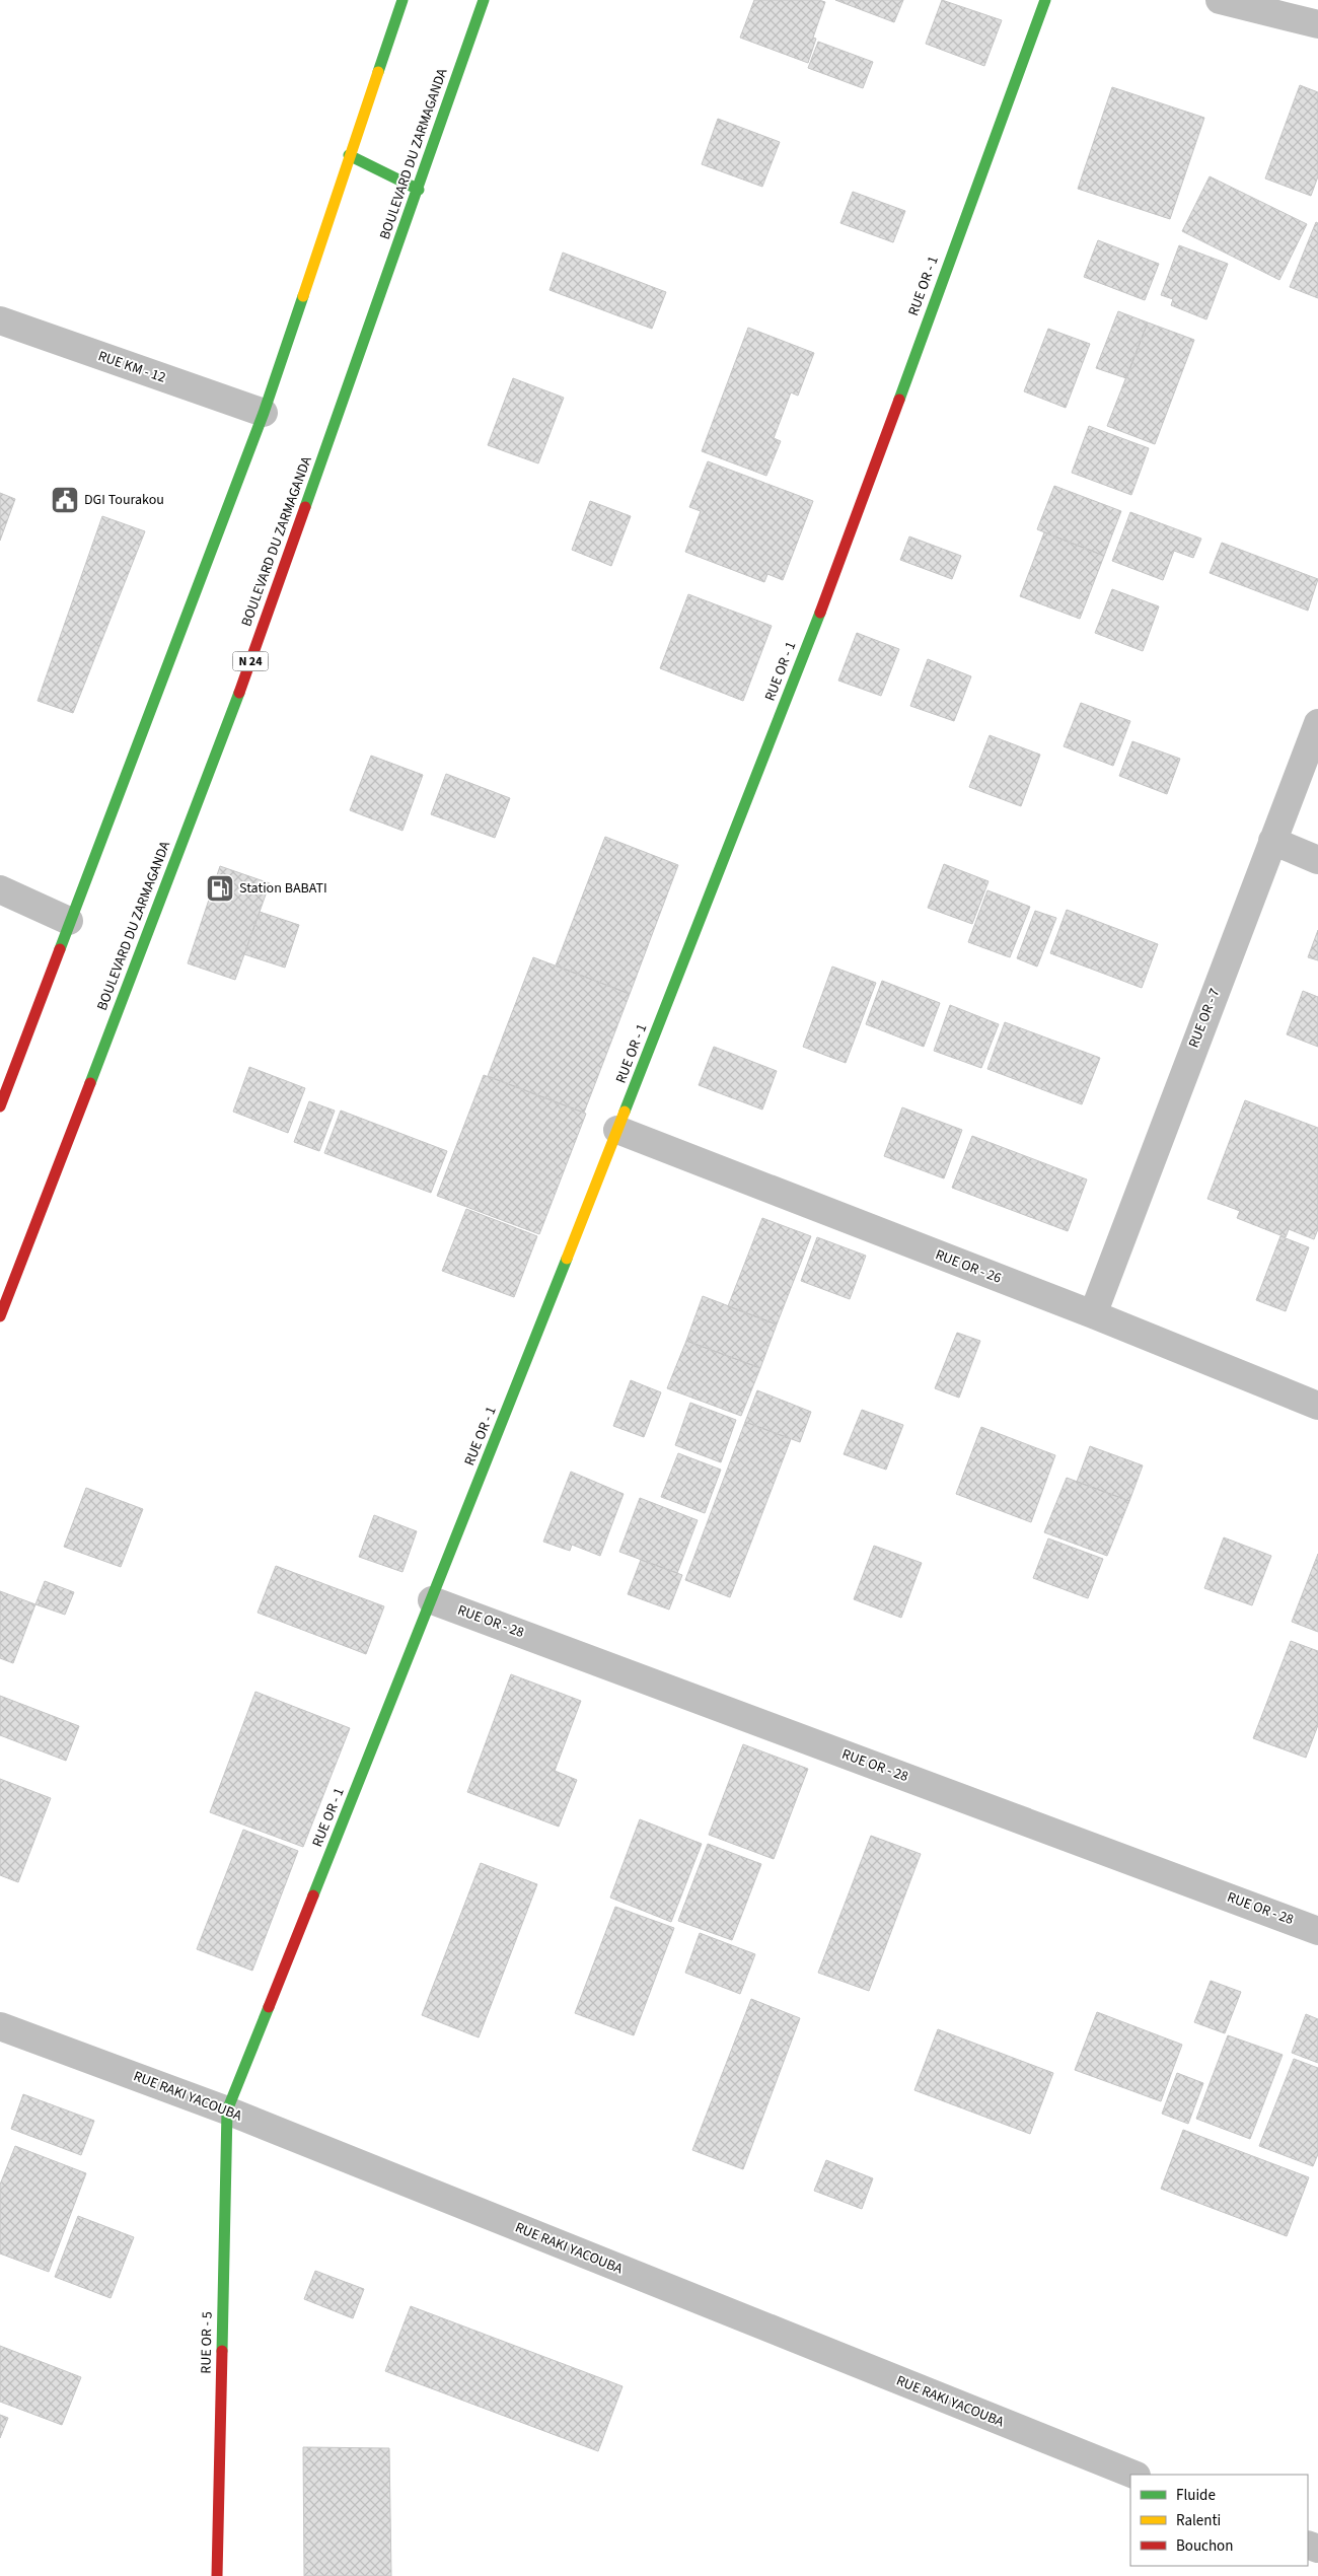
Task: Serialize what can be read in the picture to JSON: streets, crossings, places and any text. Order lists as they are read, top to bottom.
{
  "streets": {
    "street": [
      "BOULEVARD DU ZARMAGANDA",
      "RUE OR - 1",
      "RUE KM - 12",
      "N 24",
      "RUE OR - 7",
      "RUE OR - 26",
      "RUE OR - 28",
      "RUE RAKI YACOUBA",
      "RUE OR - 5"
    ]
  },
  "crossings": [
    ["RUE OR - 1", "RUE OR - 26"],
    ["RUE OR - 1", "RUE OR - 28"],
    ["RUE OR - 1", "RUE RAKI YACOUBA"],
    ["RUE OR - 1", "RUE OR - 5"],
    ["RUE OR - 7", "RUE OR - 26"],
    ["RUE RAKI YACOUBA", "RUE OR - 5"]
  ],
  "places": {
    "public building": ["DGI Tourakou"],
    "fuel station": ["Station BABATI"]
  },
  "legend": ["Fluide", "Ralenti", "Bouchon"]
}
